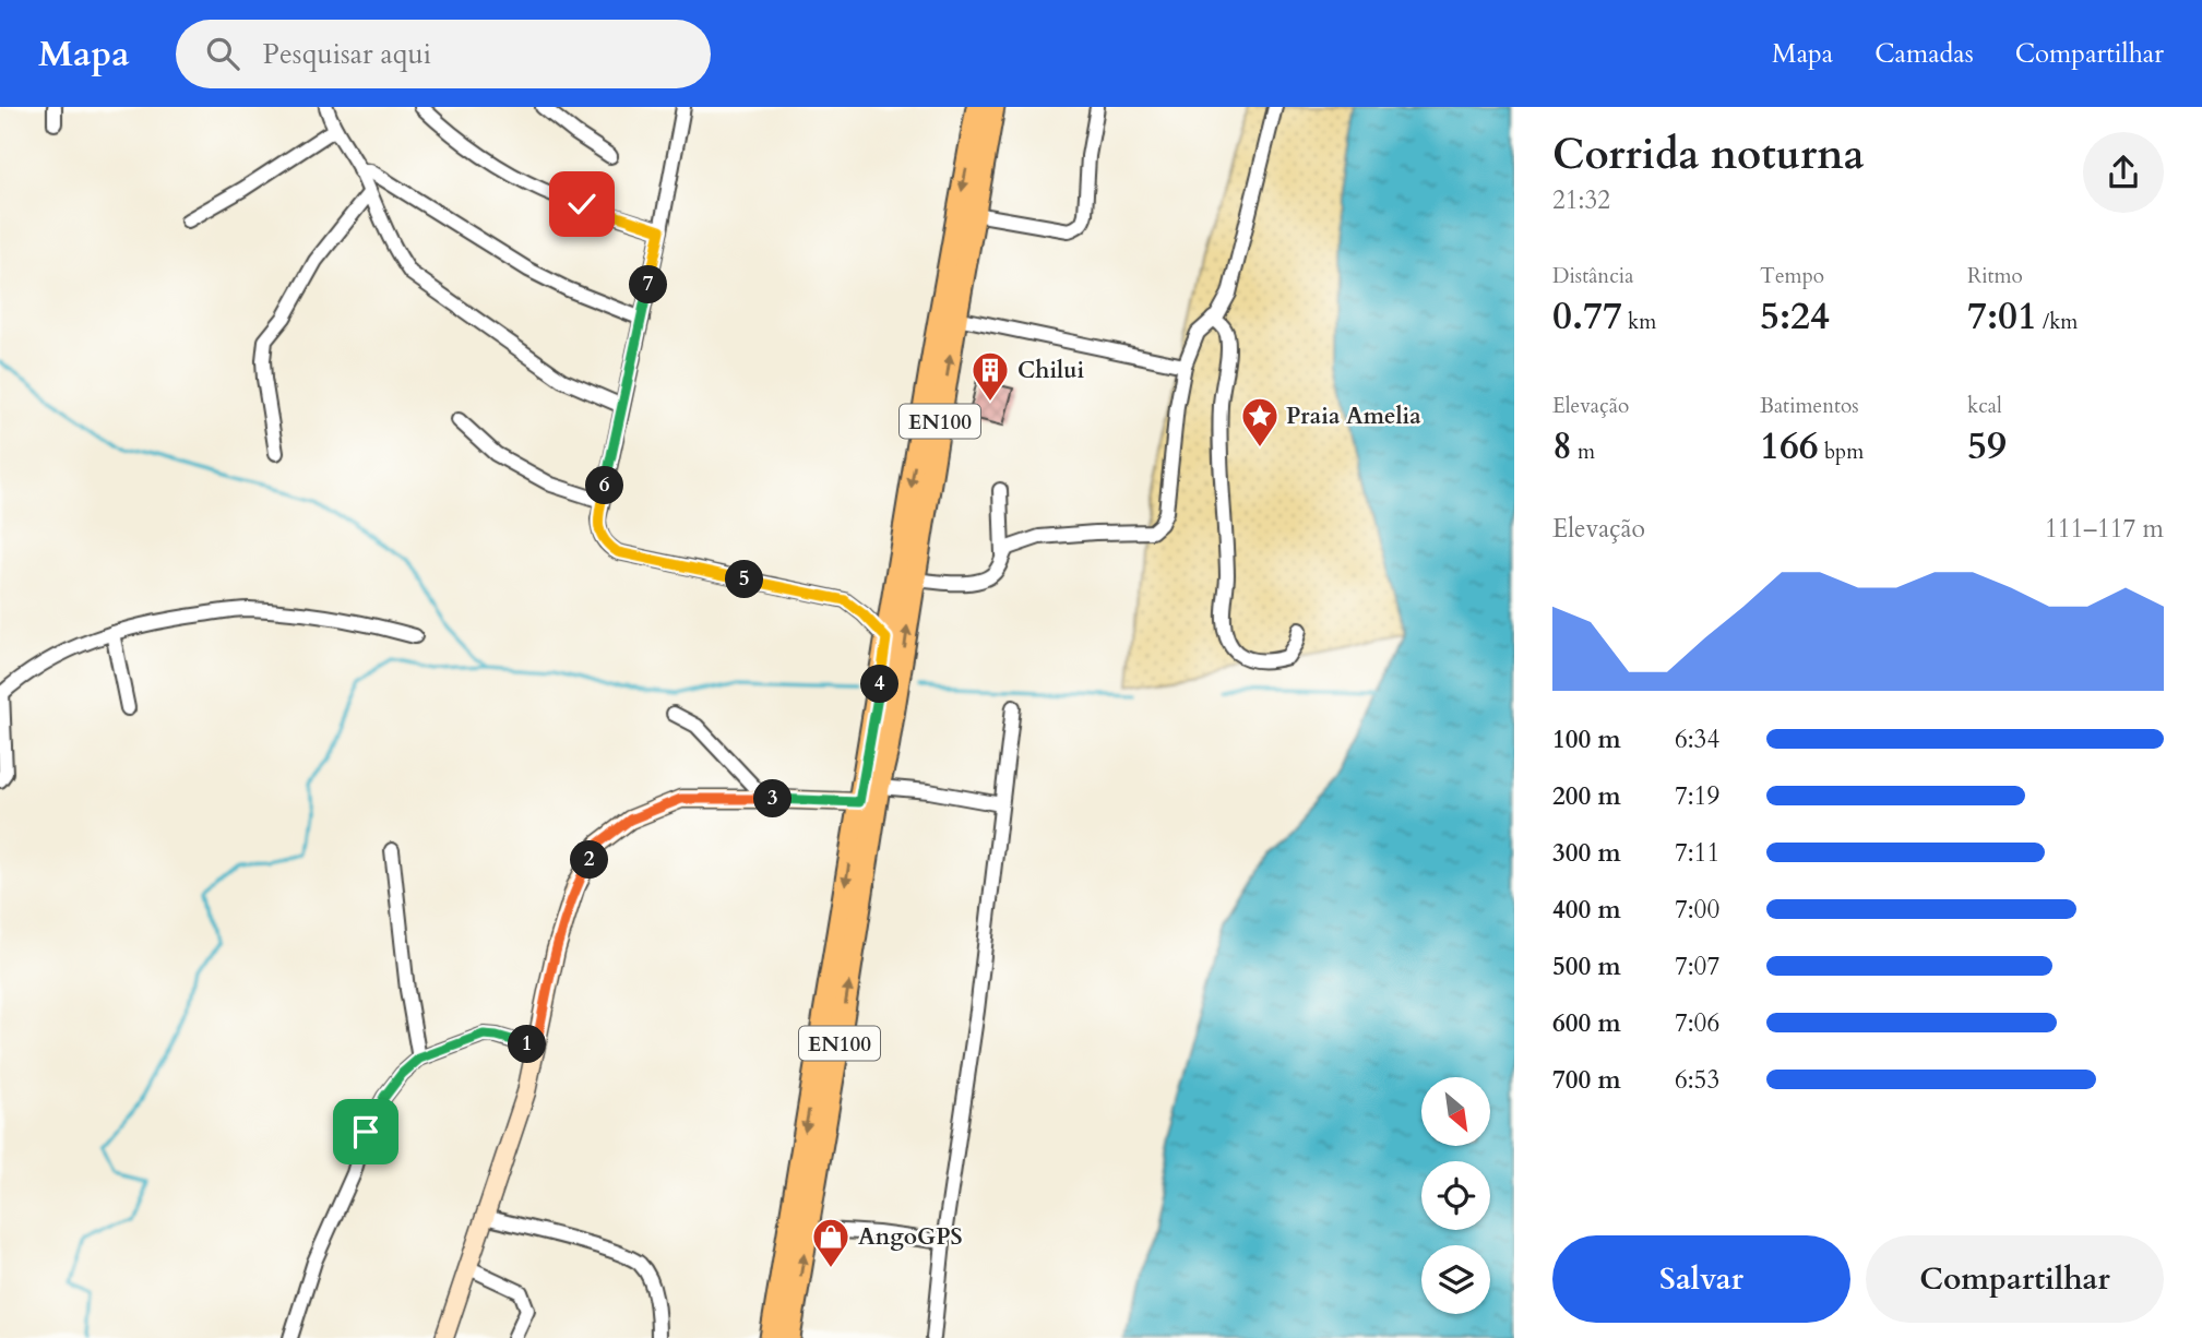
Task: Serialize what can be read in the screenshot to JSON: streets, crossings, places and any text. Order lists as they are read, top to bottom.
{
  "streets": {
    "main road": ["EN100"]
  },
  "places": {
    "building": ["Chilui"],
    "place": ["Praia Amelia"],
    "shop": ["AngoGPS"]
  },
  "north": "bottom right",
  "page": {
    "header": "Mapa",
    "search": "Pesquisar aqui",
    "nav": ["Mapa", "Camadas", "Compartilhar"],
    "heading": ["Corrida noturna", "21:32"],
    "stats": [
      ["Distância", "0.77 km"],
      ["Tempo", "5:24"],
      ["Ritmo", "7:01 /km"],
      ["Elevação", "8 m"],
      ["Batimentos", "166 bpm"],
      ["kcal", "59"]
    ],
    "pins": [
      "7",
      "6",
      "5",
      "4",
      "3",
      "2",
      "1"
    ],
    "chart": ["Elevação", "111–117 m"],
    "list": [
      {
        "name": "100 m",
        "note": "6:34"
      },
      {
        "name": "200 m",
        "note": "7:19"
      },
      {
        "name": "300 m",
        "note": "7:11"
      },
      {
        "name": "400 m",
        "note": "7:00"
      },
      {
        "name": "500 m",
        "note": "7:07"
      },
      {
        "name": "600 m",
        "note": "7:06"
      },
      {
        "name": "700 m",
        "note": "6:53"
      }
    ],
    "buttons": ["Salvar", "Compartilhar"]
  }
}
